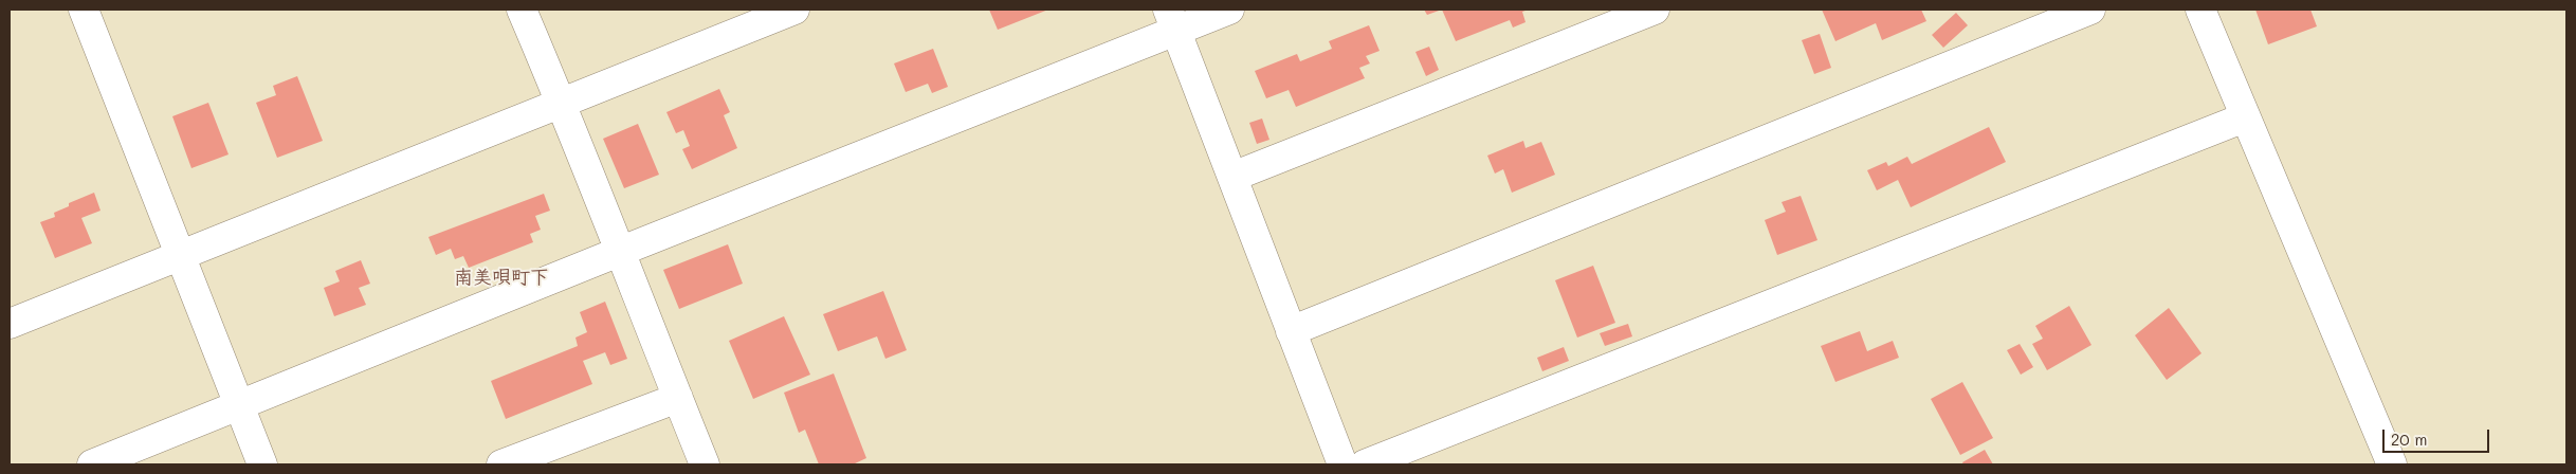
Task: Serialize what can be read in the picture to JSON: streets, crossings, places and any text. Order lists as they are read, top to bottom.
{
  "districts": ["南美唄町下"],
  "scale_bar": "20 m"
}
